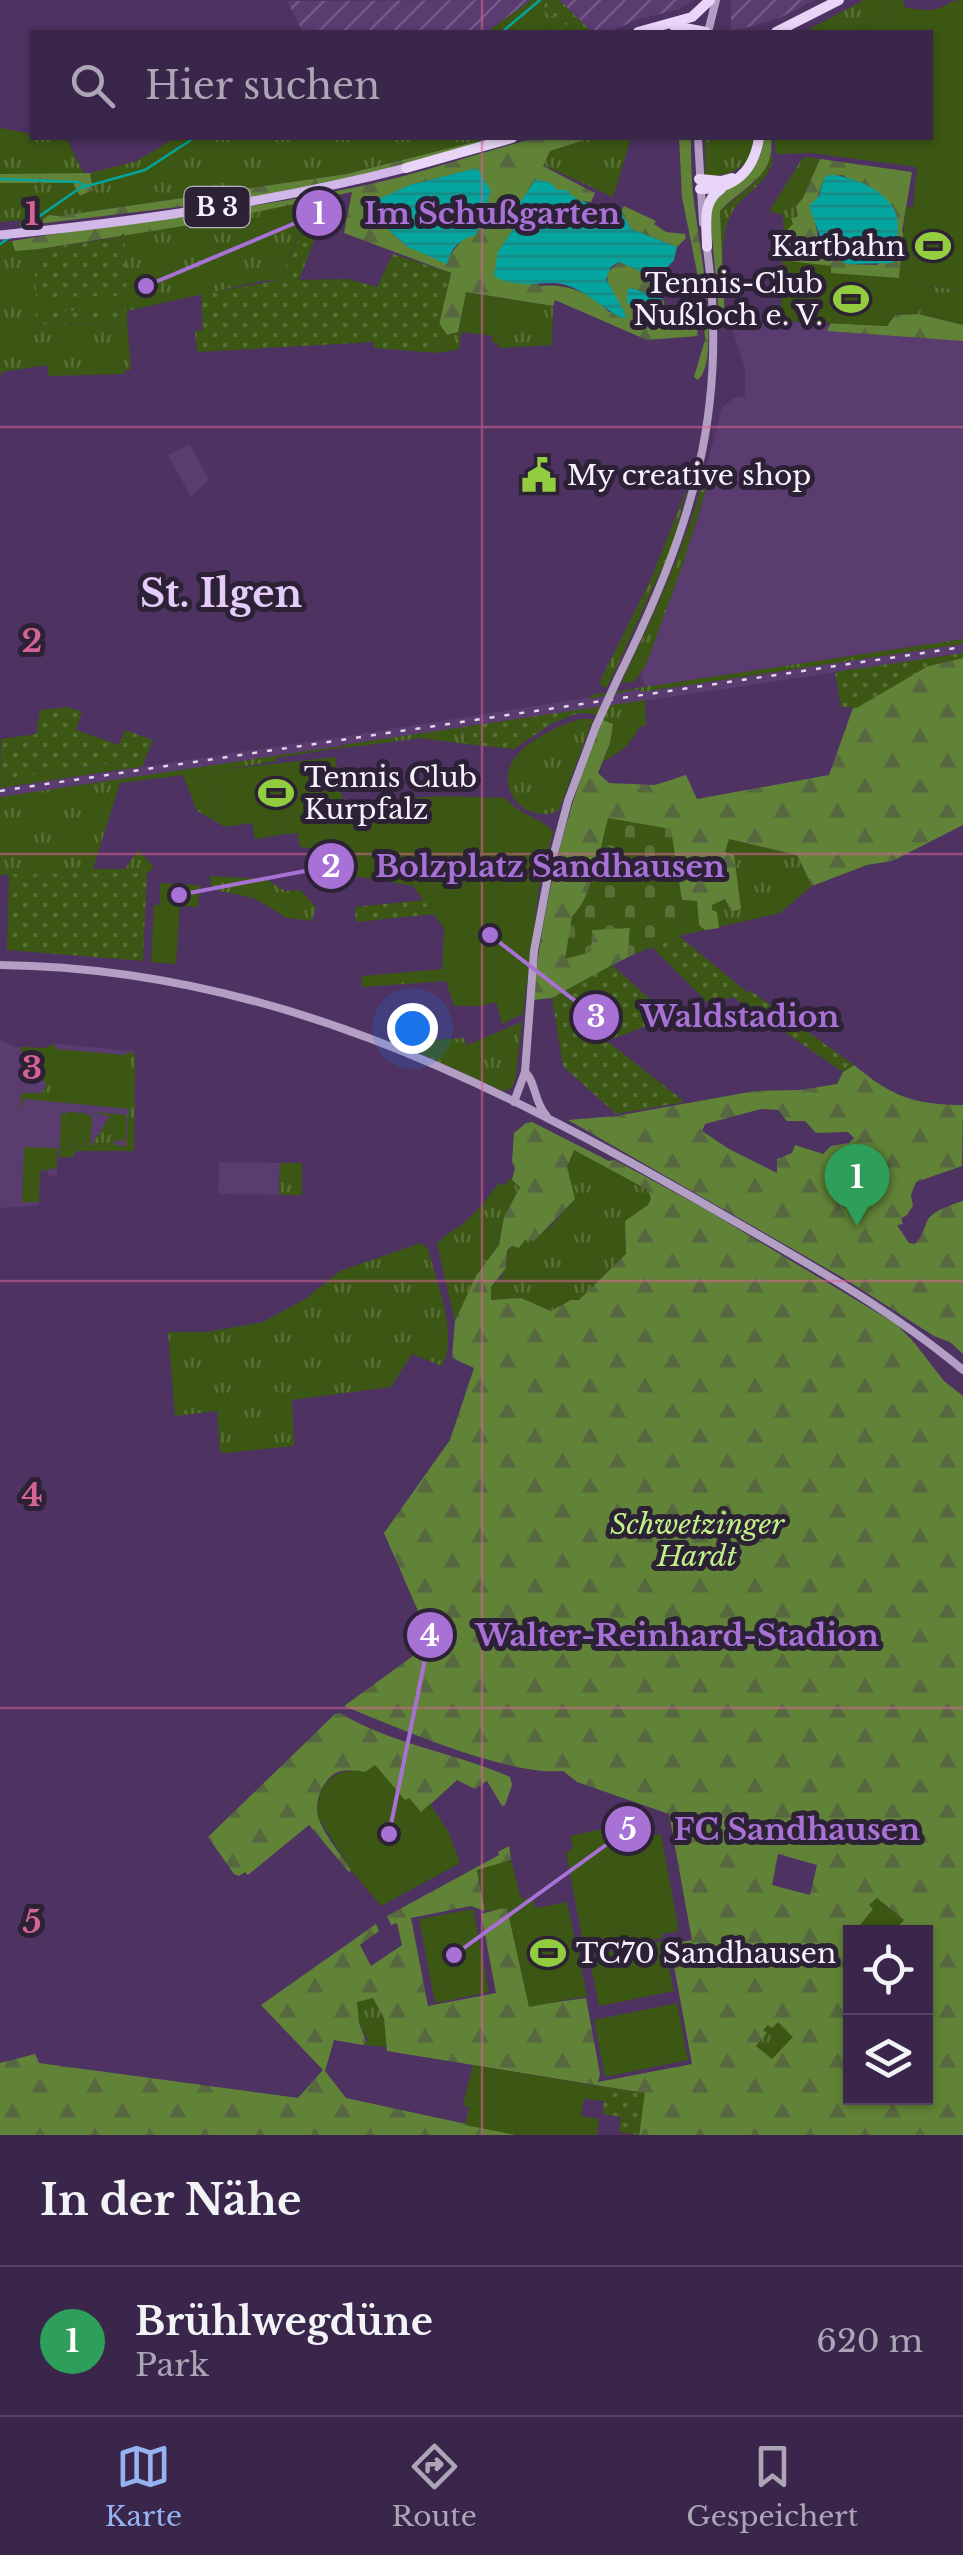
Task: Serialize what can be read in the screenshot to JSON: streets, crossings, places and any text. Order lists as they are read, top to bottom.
{
  "streets": {
    "highway": ["B 3"]
  },
  "districts": ["St. Ilgen"],
  "parks": ["Schwetzinger Hardt"],
  "places": {
    "sports": [
      "Kartbahn",
      "Tennis-Club Nußloch e. V.",
      "Tennis Club Kurpfalz",
      "TC70 Sandhausen"
    ],
    "other": [
      "Im Schußgarten",
      "Bolzplatz Sandhausen",
      "Waldstadion",
      "Walter-Reinhard-Stadion",
      "FC Sandhausen"
    ],
    "public building": ["My creative shop"]
  },
  "page": {
    "search": "Hier suchen",
    "pins": "1",
    "heading": "In der Nähe",
    "list": [
      {
        "mark": "1",
        "name": "Brühlwegdüne",
        "note": "Park",
        "value": "620 m"
      }
    ],
    "nav": ["Karte", "Route", "Gespeichert"]
  },
  "grid": {
    "rows": [
      "1",
      "2",
      "3",
      "4",
      "5"
    ]
  }
}
